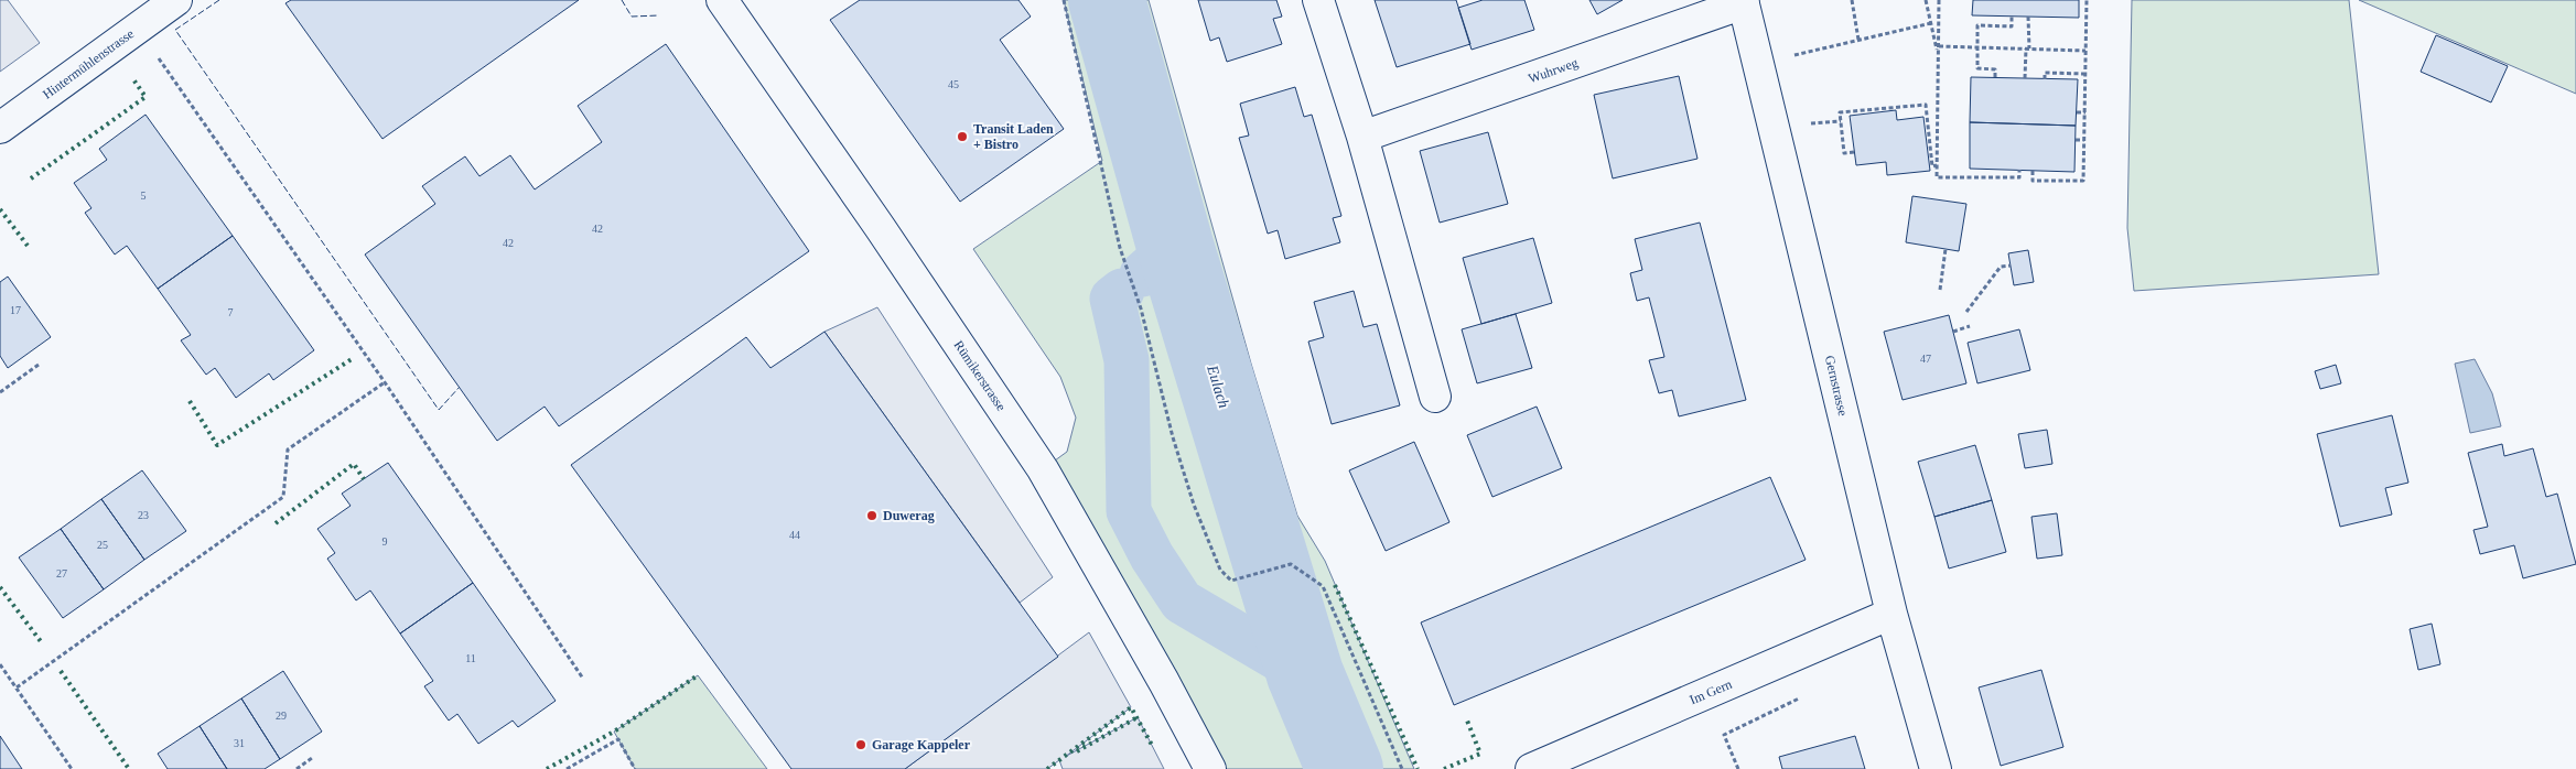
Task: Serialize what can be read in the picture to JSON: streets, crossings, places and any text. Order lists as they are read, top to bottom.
{
  "streets": {
    "street": [
      "Hintermühlenstrasse",
      "Wuhrweg",
      "Rümikerstrasse",
      "Gernstrasse",
      "Im Gern"
    ]
  },
  "crossings": [
    ["Wuhrweg", "Gernstrasse"],
    ["Gernstrasse", "Im Gern"]
  ],
  "water": ["Eulach"],
  "places": ["Transit Laden + Bistro", "Duwerag", "Garage Kappeler"],
  "house_numbers": [
    "45",
    "5",
    "42",
    "42",
    "17",
    "7",
    "47",
    "23",
    "44",
    "9",
    "25",
    "27",
    "11",
    "29",
    "31"
  ]
}
